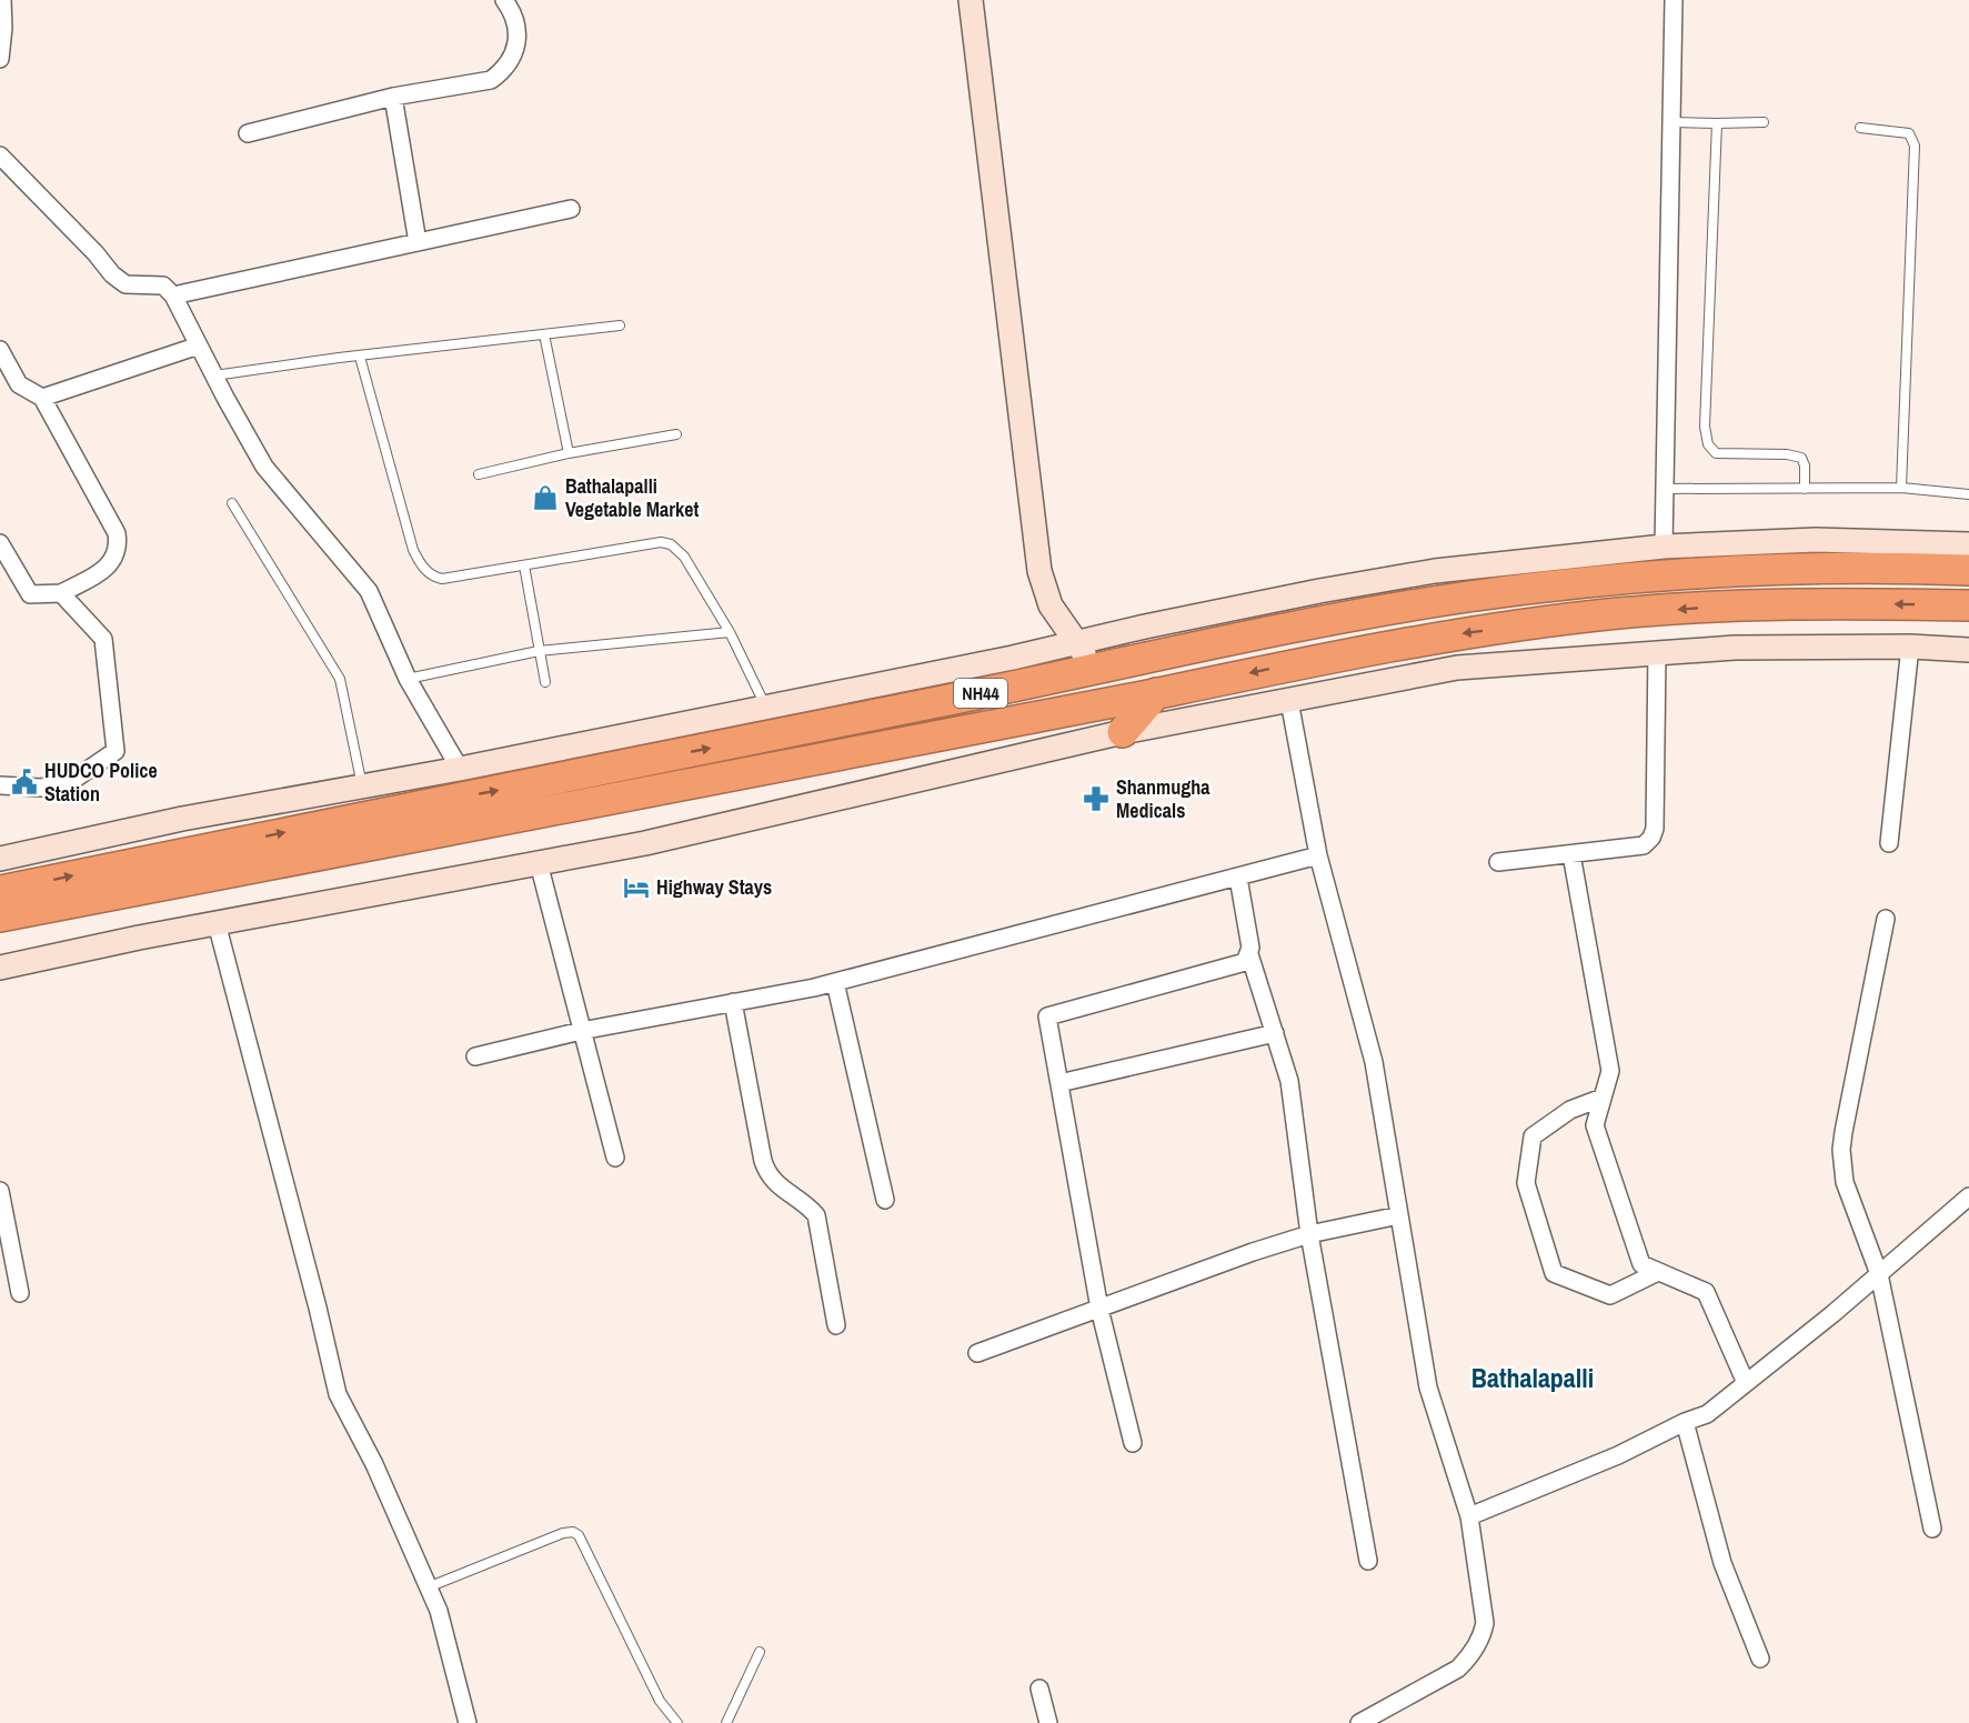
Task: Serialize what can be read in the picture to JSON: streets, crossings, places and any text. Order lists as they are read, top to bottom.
{
  "streets": {
    "highway": ["NH44"]
  },
  "districts": ["Bathalapalli"],
  "places": {
    "shop": ["Bathalapalli Vegetable Market"],
    "public building": ["HUDCO Police Station"],
    "pharmacy": ["Shanmugha Medicals"],
    "hotel": ["Highway Stays"]
  }
}
